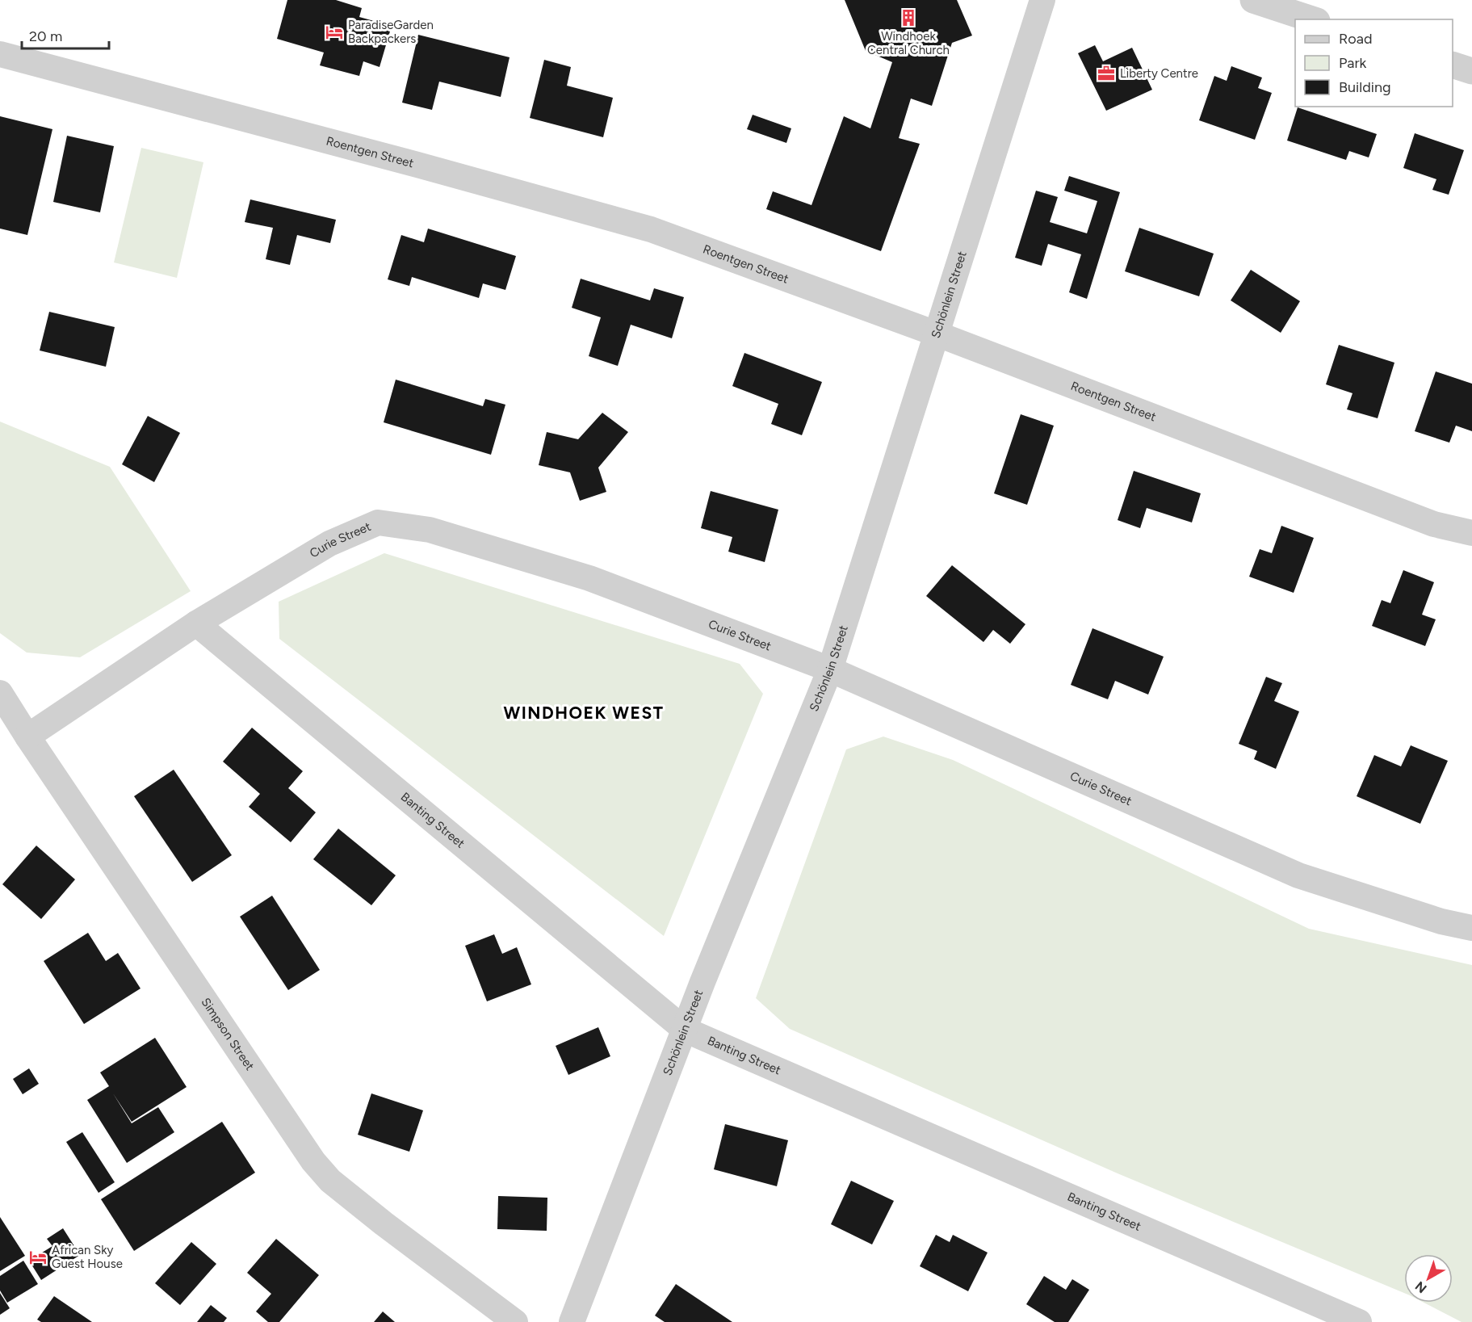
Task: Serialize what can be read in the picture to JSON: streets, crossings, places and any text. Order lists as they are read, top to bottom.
{
  "streets": {
    "street": [
      "Roentgen Street",
      "Schönlein Street",
      "Curie Street",
      "Banting Street",
      "Simpson Street"
    ]
  },
  "crossings": [
    ["Roentgen Street", "Schönlein Street"],
    ["Schönlein Street", "Curie Street"],
    ["Schönlein Street", "Banting Street"],
    ["Curie Street", "Banting Street"],
    ["Curie Street", "Simpson Street"]
  ],
  "districts": ["WINDHOEK WEST"],
  "places": {
    "building": ["Windhoek Central Church"],
    "hotel": ["ParadiseGarden Backpackers", "African Sky Guest House"],
    "office": ["Liberty Centre"]
  },
  "legend": ["Road", "Park", "Building"],
  "scale_bar": "20 m",
  "north": "bottom left"
}
